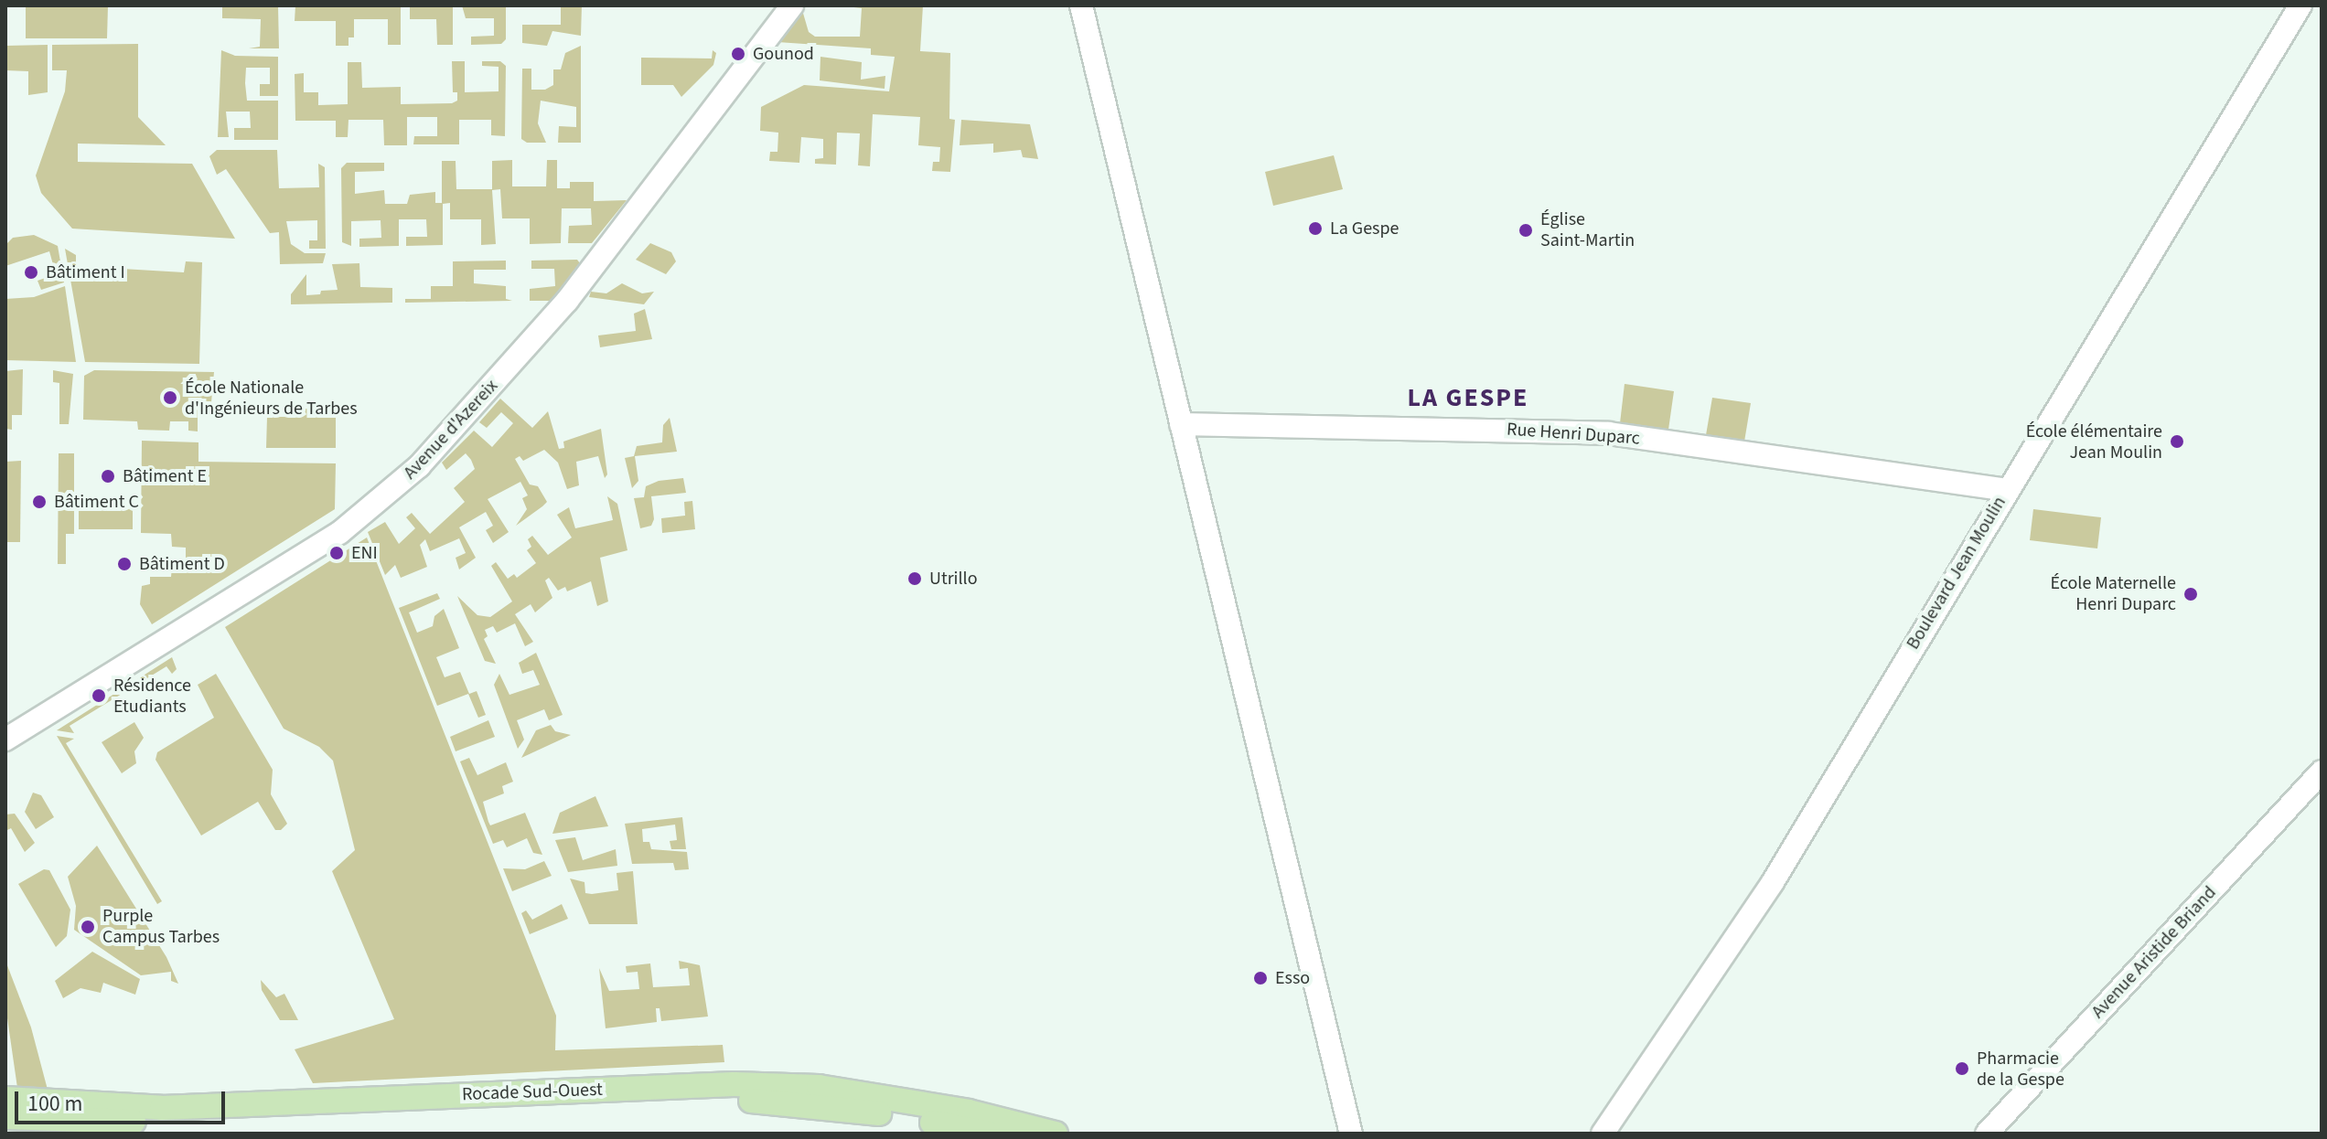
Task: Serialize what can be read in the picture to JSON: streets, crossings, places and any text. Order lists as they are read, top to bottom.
{
  "streets": {
    "main road": [
      "Avenue d'Azereix",
      "Rue Henri Duparc",
      "Boulevard Jean Moulin",
      "Avenue Aristide Briand",
      "Rocade Sud-Ouest"
    ]
  },
  "crossings": [
    ["Rue Henri Duparc", "Boulevard Jean Moulin"]
  ],
  "districts": ["LA GESPE"],
  "places": [
    "Gounod",
    "La Gespe",
    "Église Saint-Martin",
    "Bâtiment I",
    "École Nationale d'Ingénieurs de Tarbes",
    "École élémentaire Jean Moulin",
    "Bâtiment E",
    "Bâtiment C",
    "ENI",
    "Bâtiment D",
    "Utrillo",
    "École Maternelle Henri Duparc",
    "Résidence Etudiants",
    "Purple Campus Tarbes",
    "Esso",
    "Pharmacie de la Gespe"
  ],
  "scale_bar": "100 m"
}
